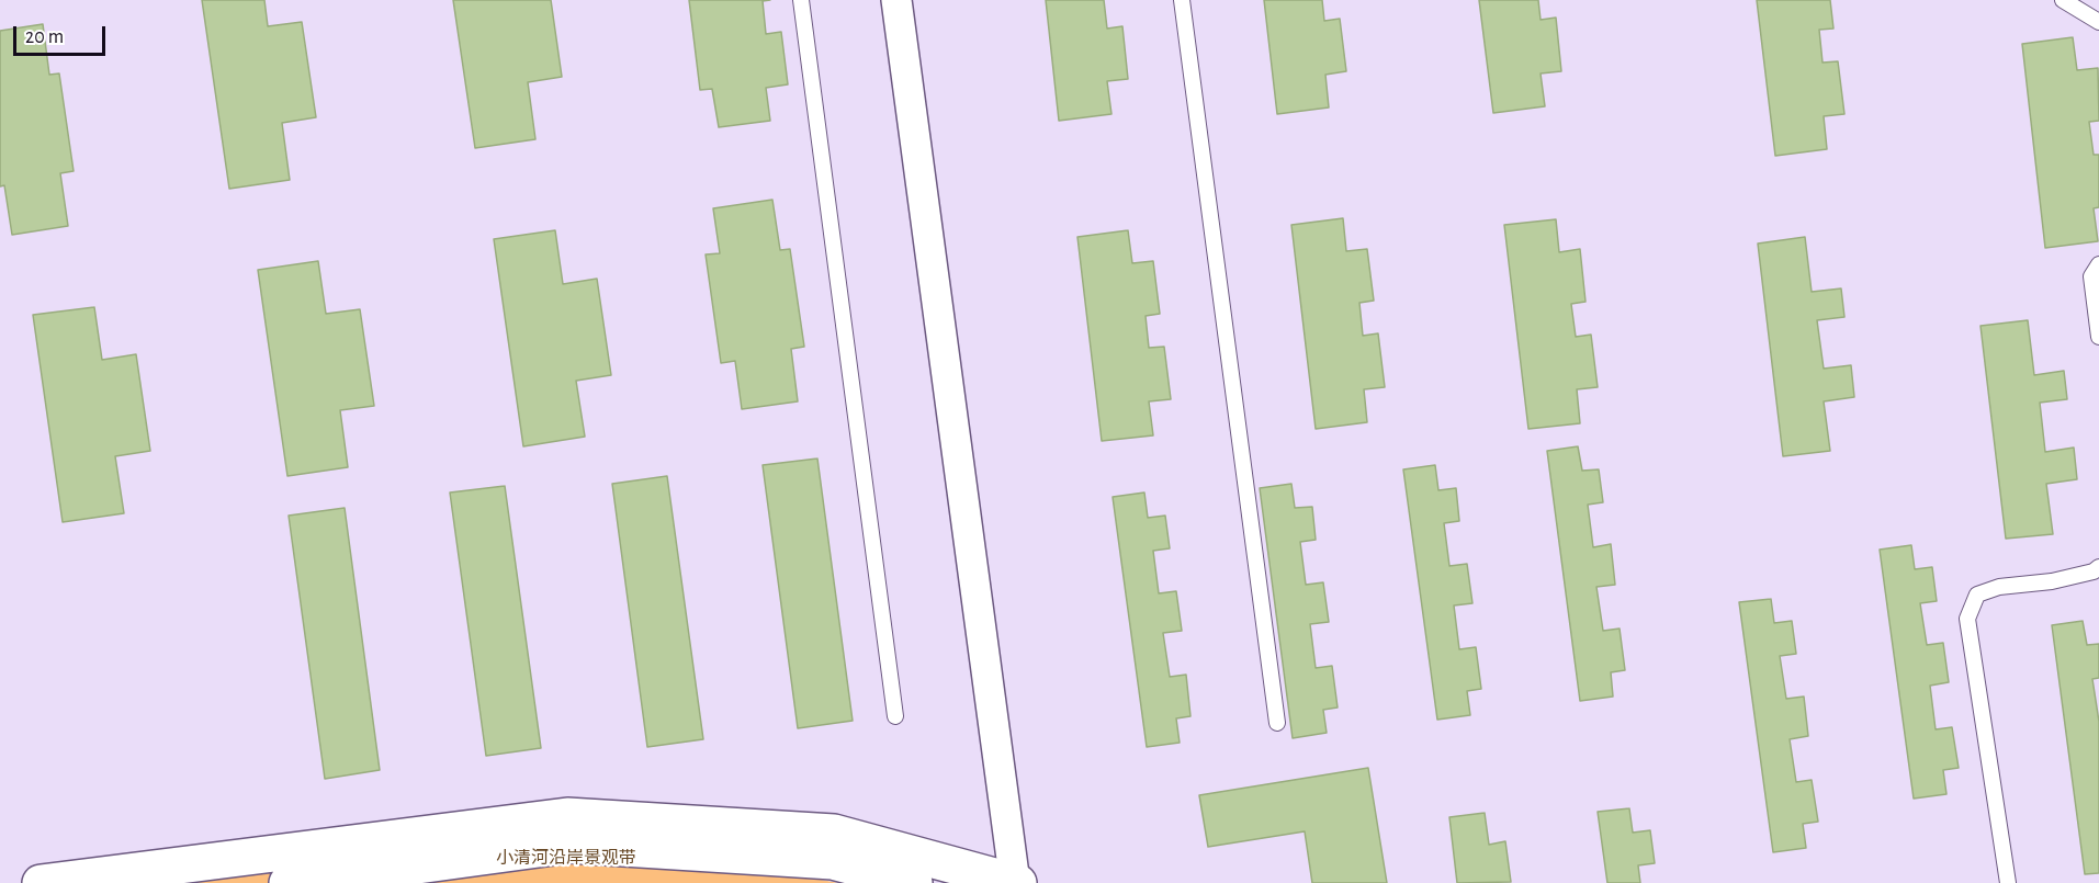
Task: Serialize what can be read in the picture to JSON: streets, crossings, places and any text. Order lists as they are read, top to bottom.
{
  "parks": ["小清河沿岸景观带"],
  "scale_bar": "20 m"
}
